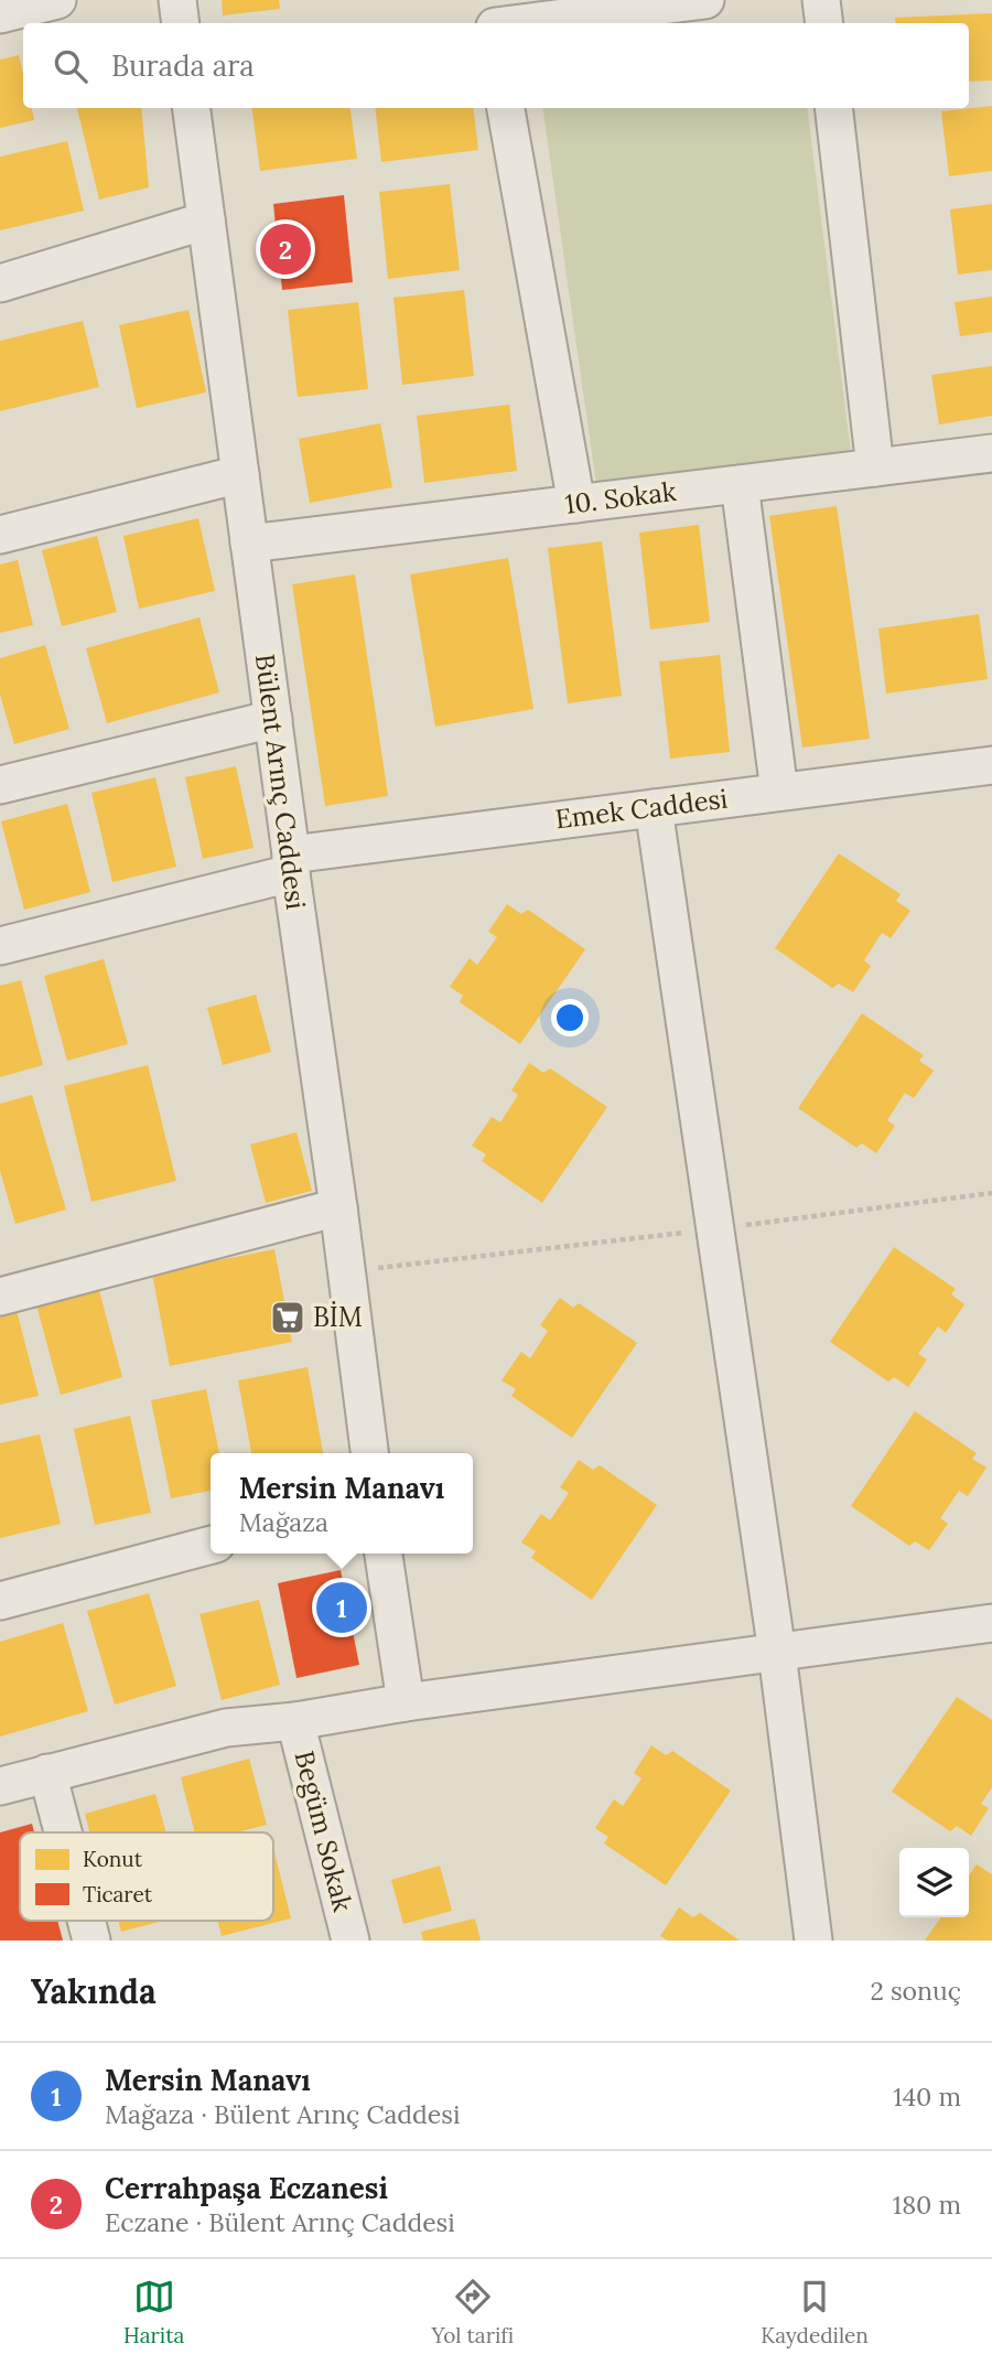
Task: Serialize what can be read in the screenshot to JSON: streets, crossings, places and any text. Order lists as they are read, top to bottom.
{
  "streets": {
    "street": [
      "10. Sokak",
      "Bülent Arınç Caddesi",
      "Emek Caddesi",
      "Begüm Sokak"
    ]
  },
  "crossings": [
    ["10. Sokak", "Bülent Arınç Caddesi"],
    ["Bülent Arınç Caddesi", "Emek Caddesi"]
  ],
  "places": {
    "supermarket": ["BİM"]
  },
  "legend": ["Konut", "Ticaret"],
  "page": {
    "search": "Burada ara",
    "pins": ["2", "1"],
    "popup": ["Mersin Manavı", "Mağaza"],
    "heading": ["Yakında", "2 sonuç"],
    "list": [
      {
        "mark": "1",
        "name": "Mersin Manavı",
        "note": "Mağaza · Bülent Arınç Caddesi",
        "value": "140 m"
      },
      {
        "mark": "2",
        "name": "Cerrahpaşa Eczanesi",
        "note": "Eczane · Bülent Arınç Caddesi",
        "value": "180 m"
      }
    ],
    "nav": ["Harita", "Yol tarifi", "Kaydedilen"]
  }
}
